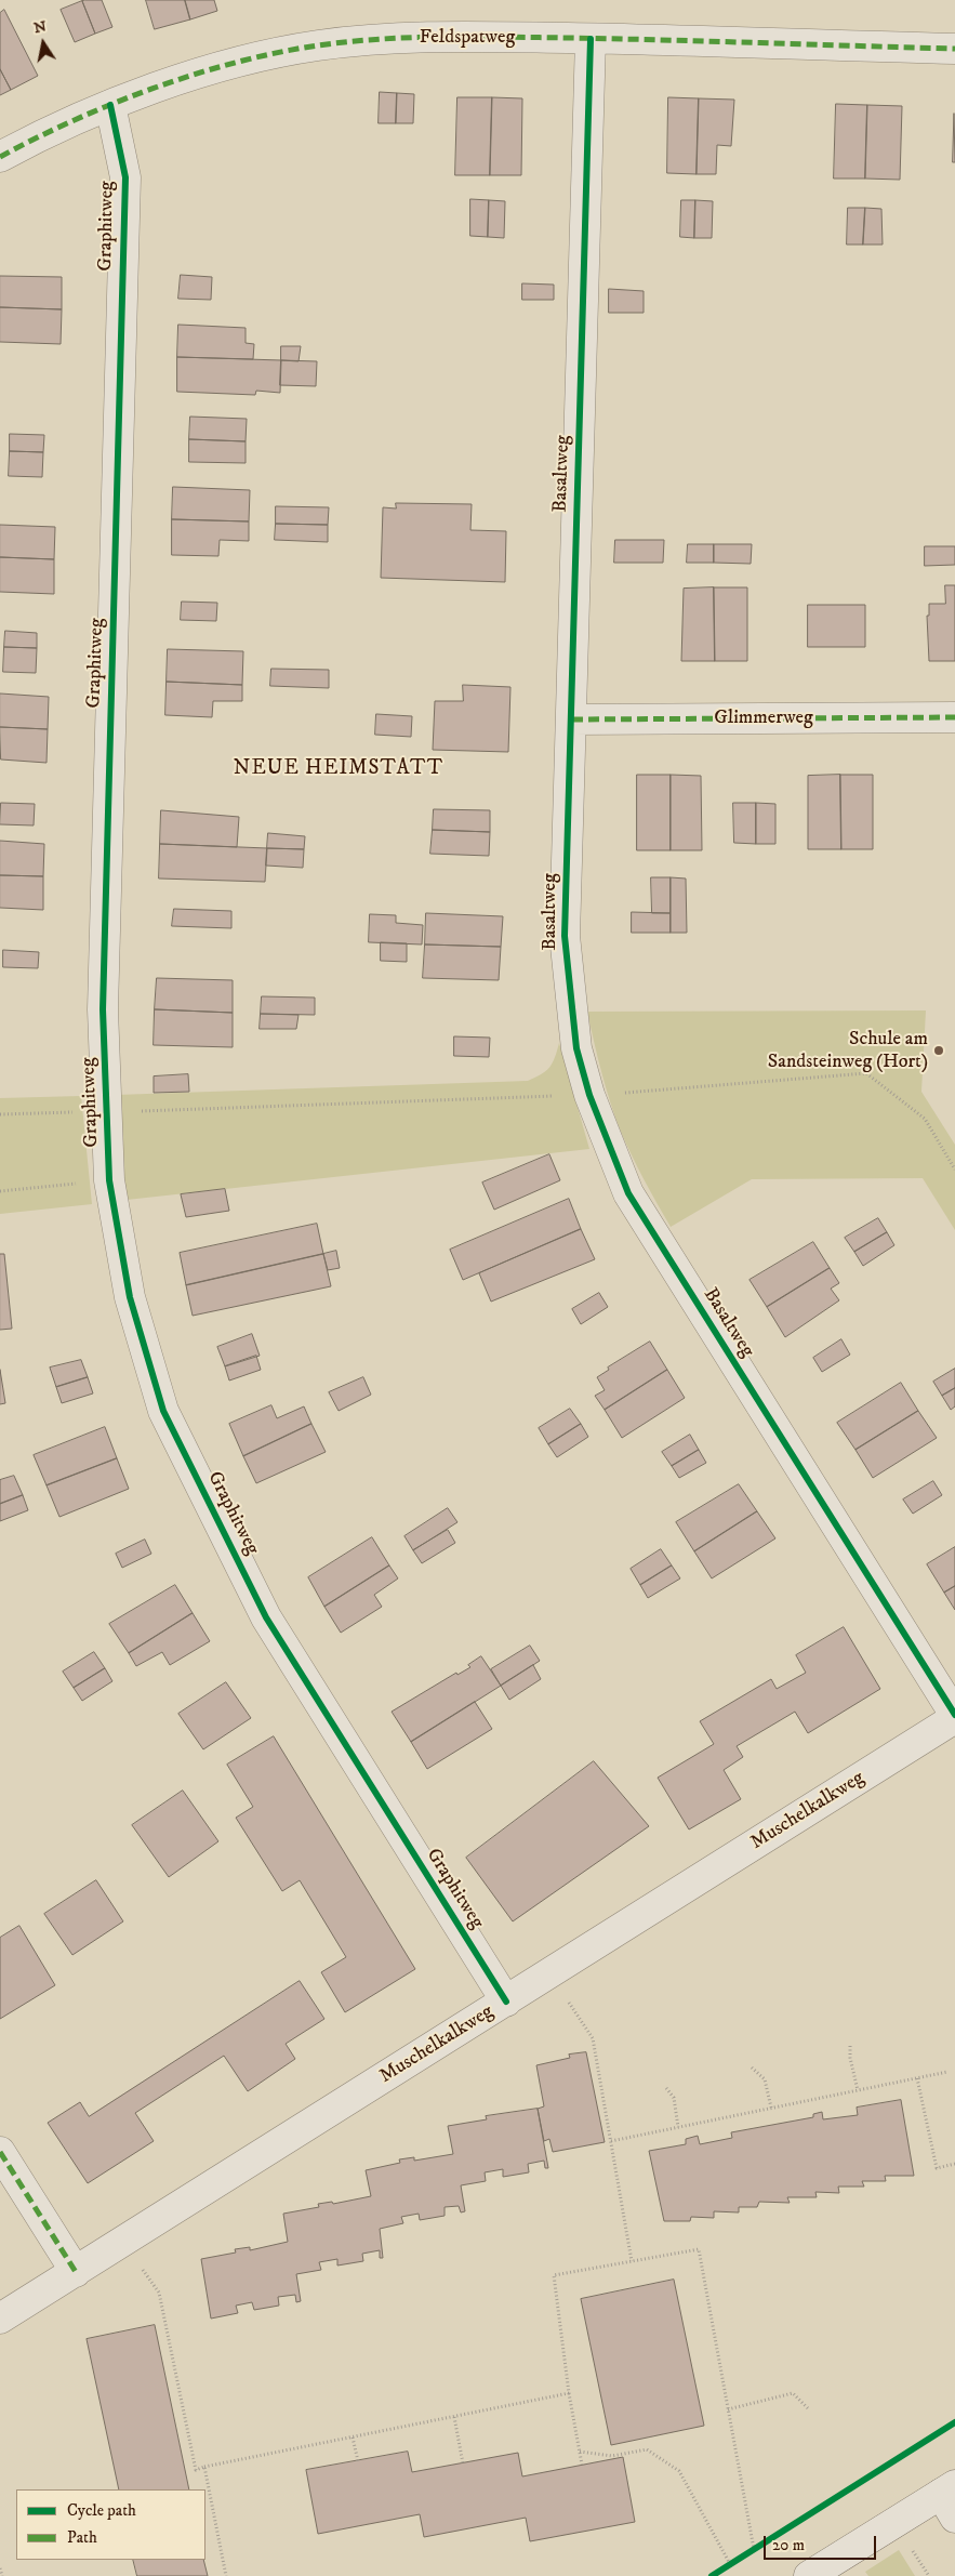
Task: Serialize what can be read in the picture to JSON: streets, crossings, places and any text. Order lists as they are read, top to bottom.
{
  "streets": {
    "street": [
      "Feldspatweg",
      "Graphitweg",
      "Basaltweg",
      "Glimmerweg",
      "Muschelkalkweg"
    ]
  },
  "crossings": [
    ["Feldspatweg", "Graphitweg"],
    ["Feldspatweg", "Basaltweg"],
    ["Graphitweg", "Muschelkalkweg"],
    ["Basaltweg", "Glimmerweg"],
    ["Basaltweg", "Muschelkalkweg"]
  ],
  "districts": ["NEUE HEIMSTATT"],
  "places": ["Schule am Sandsteinweg (Hort)"],
  "legend": ["Cycle path", "Path"],
  "scale_bar": "20 m",
  "north": "top"
}
